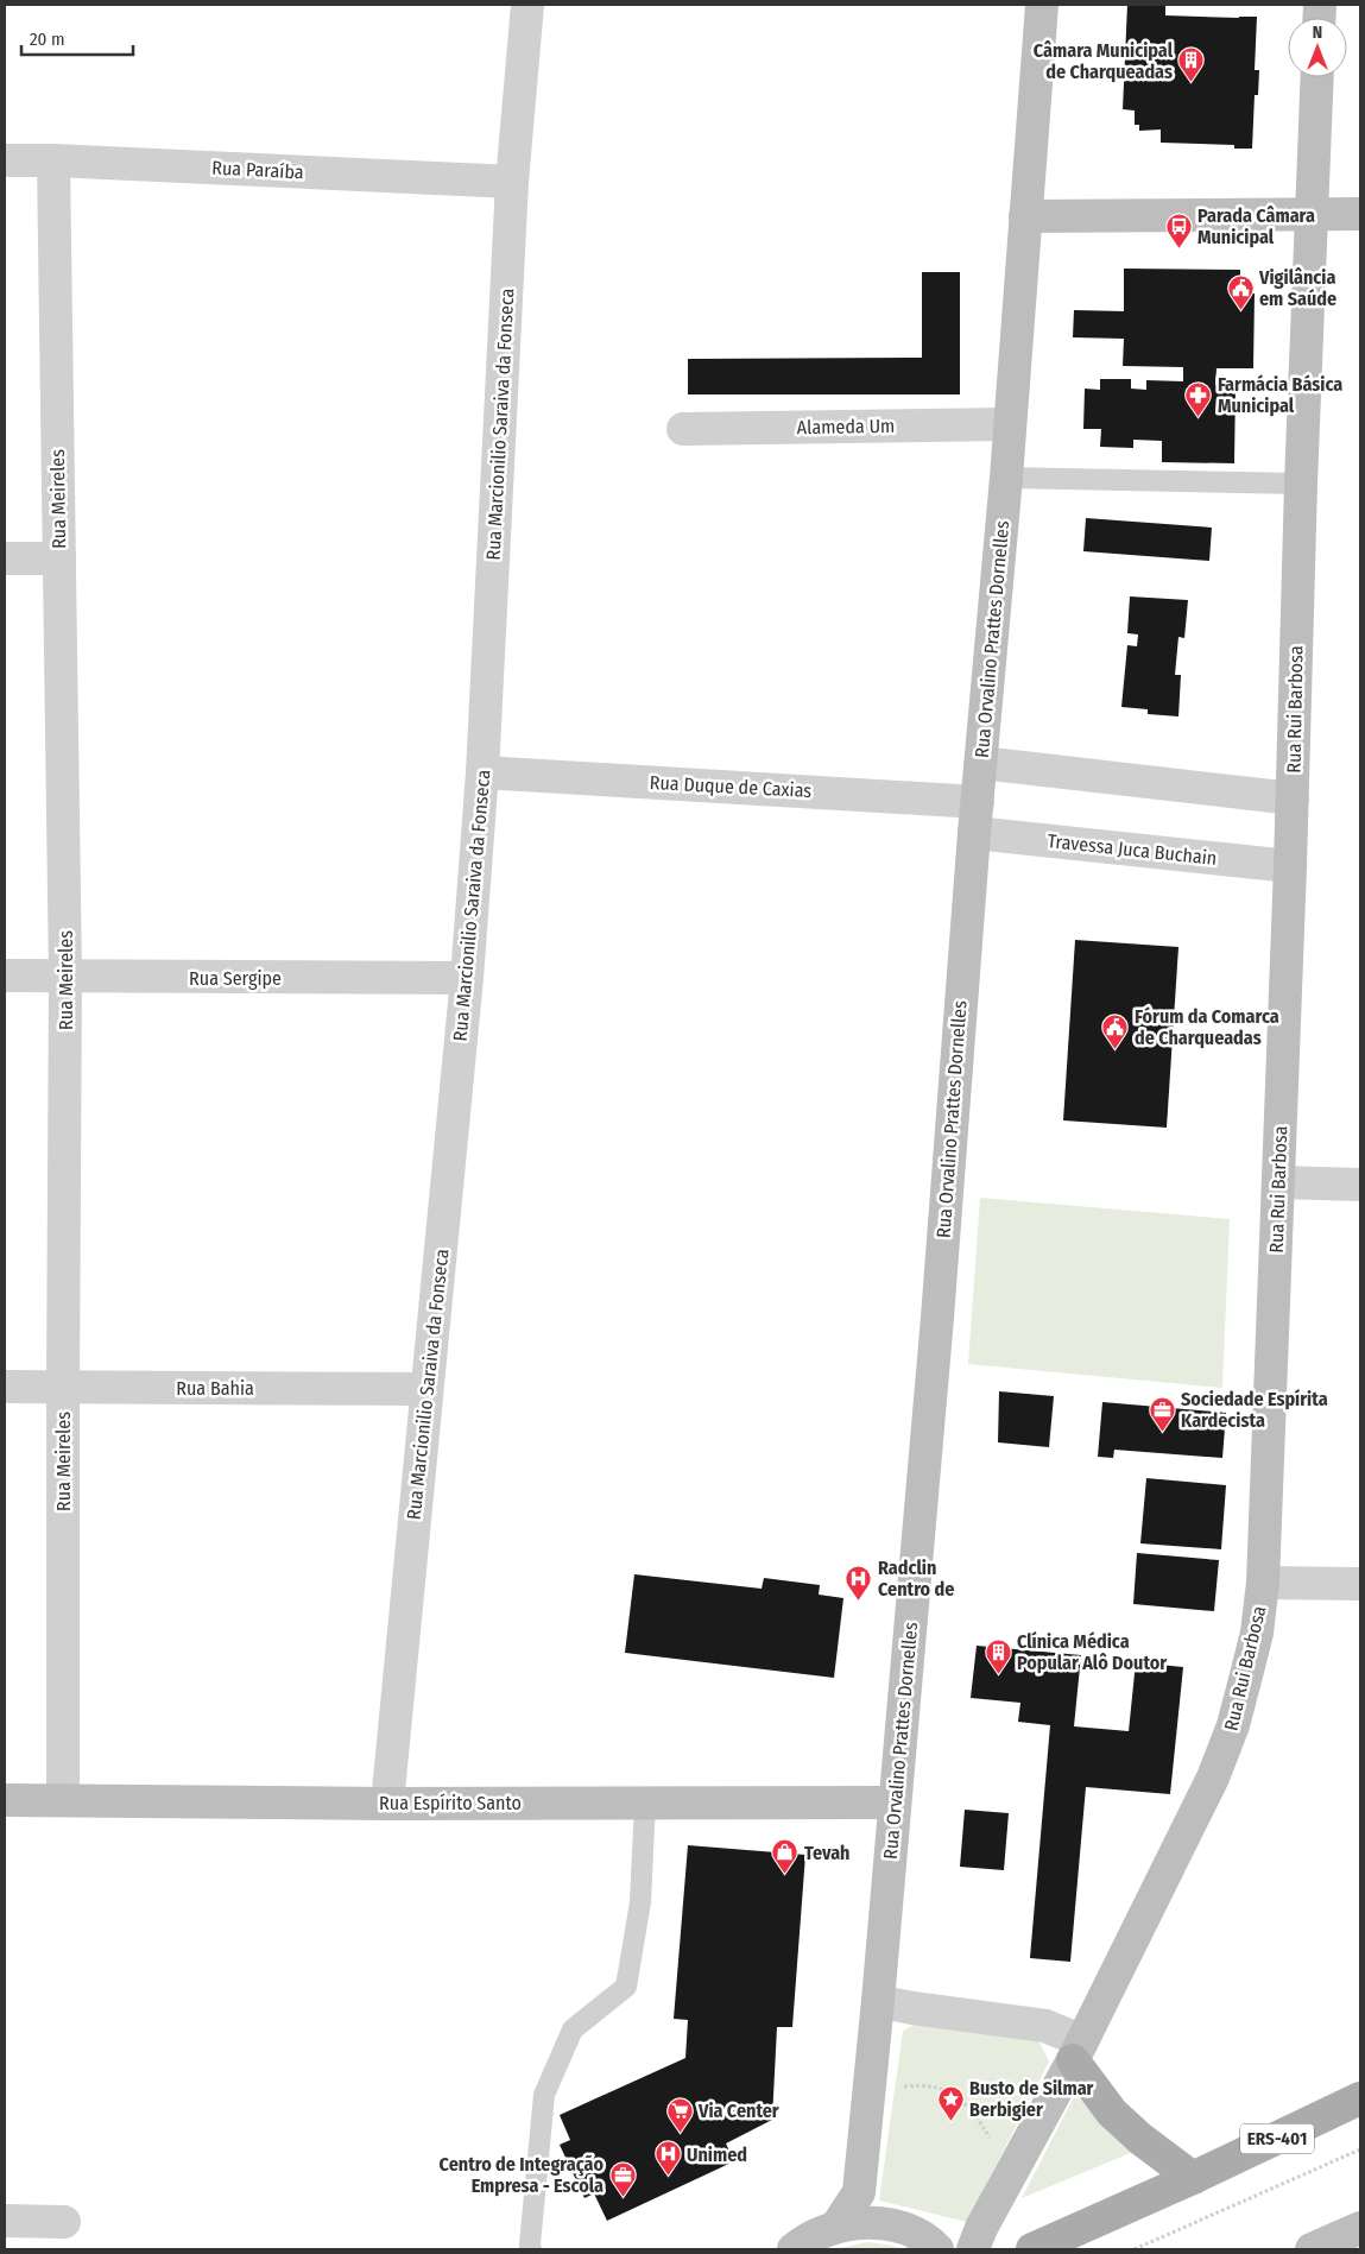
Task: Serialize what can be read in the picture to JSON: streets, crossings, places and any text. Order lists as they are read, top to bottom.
{
  "streets": {
    "main road": ["ERS-401"],
    "street": [
      "Rua Paraíba",
      "Rua Marcionilio Saraiva da Fonseca",
      "Alameda Um",
      "Rua Meireles",
      "Rua Orvalino Prattes Dornelles",
      "Rua Rui Barbosa",
      "Rua Duque de Caxias",
      "Travessa Juca Buchain",
      "Rua Sergipe",
      "Rua Bahia",
      "Rua Espírito Santo"
    ]
  },
  "crossings": [
    ["Rua Paraíba", "Rua Marcionilio Saraiva da Fonseca"],
    ["Rua Paraíba", "Rua Meireles"],
    ["Rua Marcionilio Saraiva da Fonseca", "Rua Duque de Caxias"],
    ["Rua Marcionilio Saraiva da Fonseca", "Rua Sergipe"],
    ["Rua Marcionilio Saraiva da Fonseca", "Rua Bahia"],
    ["Rua Marcionilio Saraiva da Fonseca", "Rua Espírito Santo"],
    ["Alameda Um", "Rua Orvalino Prattes Dornelles"],
    ["Rua Meireles", "Rua Sergipe"],
    ["Rua Meireles", "Rua Bahia"],
    ["Rua Meireles", "Rua Espírito Santo"],
    ["Rua Orvalino Prattes Dornelles", "Rua Duque de Caxias"],
    ["Rua Orvalino Prattes Dornelles", "Travessa Juca Buchain"],
    ["Rua Orvalino Prattes Dornelles", "Rua Espírito Santo"],
    ["Rua Rui Barbosa", "Travessa Juca Buchain"]
  ],
  "places": {
    "building": ["Câmara Municipal de Charqueadas", "Clínica Médica Popular Alô Doutor"],
    "bus stop": ["Parada Câmara Municipal"],
    "public building": ["Vigilância em Saúde", "Fórum da Comarca de Charqueadas"],
    "pharmacy": ["Farmácia Básica Municipal"],
    "office": ["Sociedade Espírita Kardecista", "Centro de Integração Empresa - Escola"],
    "hospital": ["Radclin Centro de", "Unimed"],
    "shop": ["Tevah"],
    "place": ["Busto de Silmar Berbigier"],
    "supermarket": ["Via Center"]
  },
  "scale_bar": "20 m",
  "north": "top"
}
